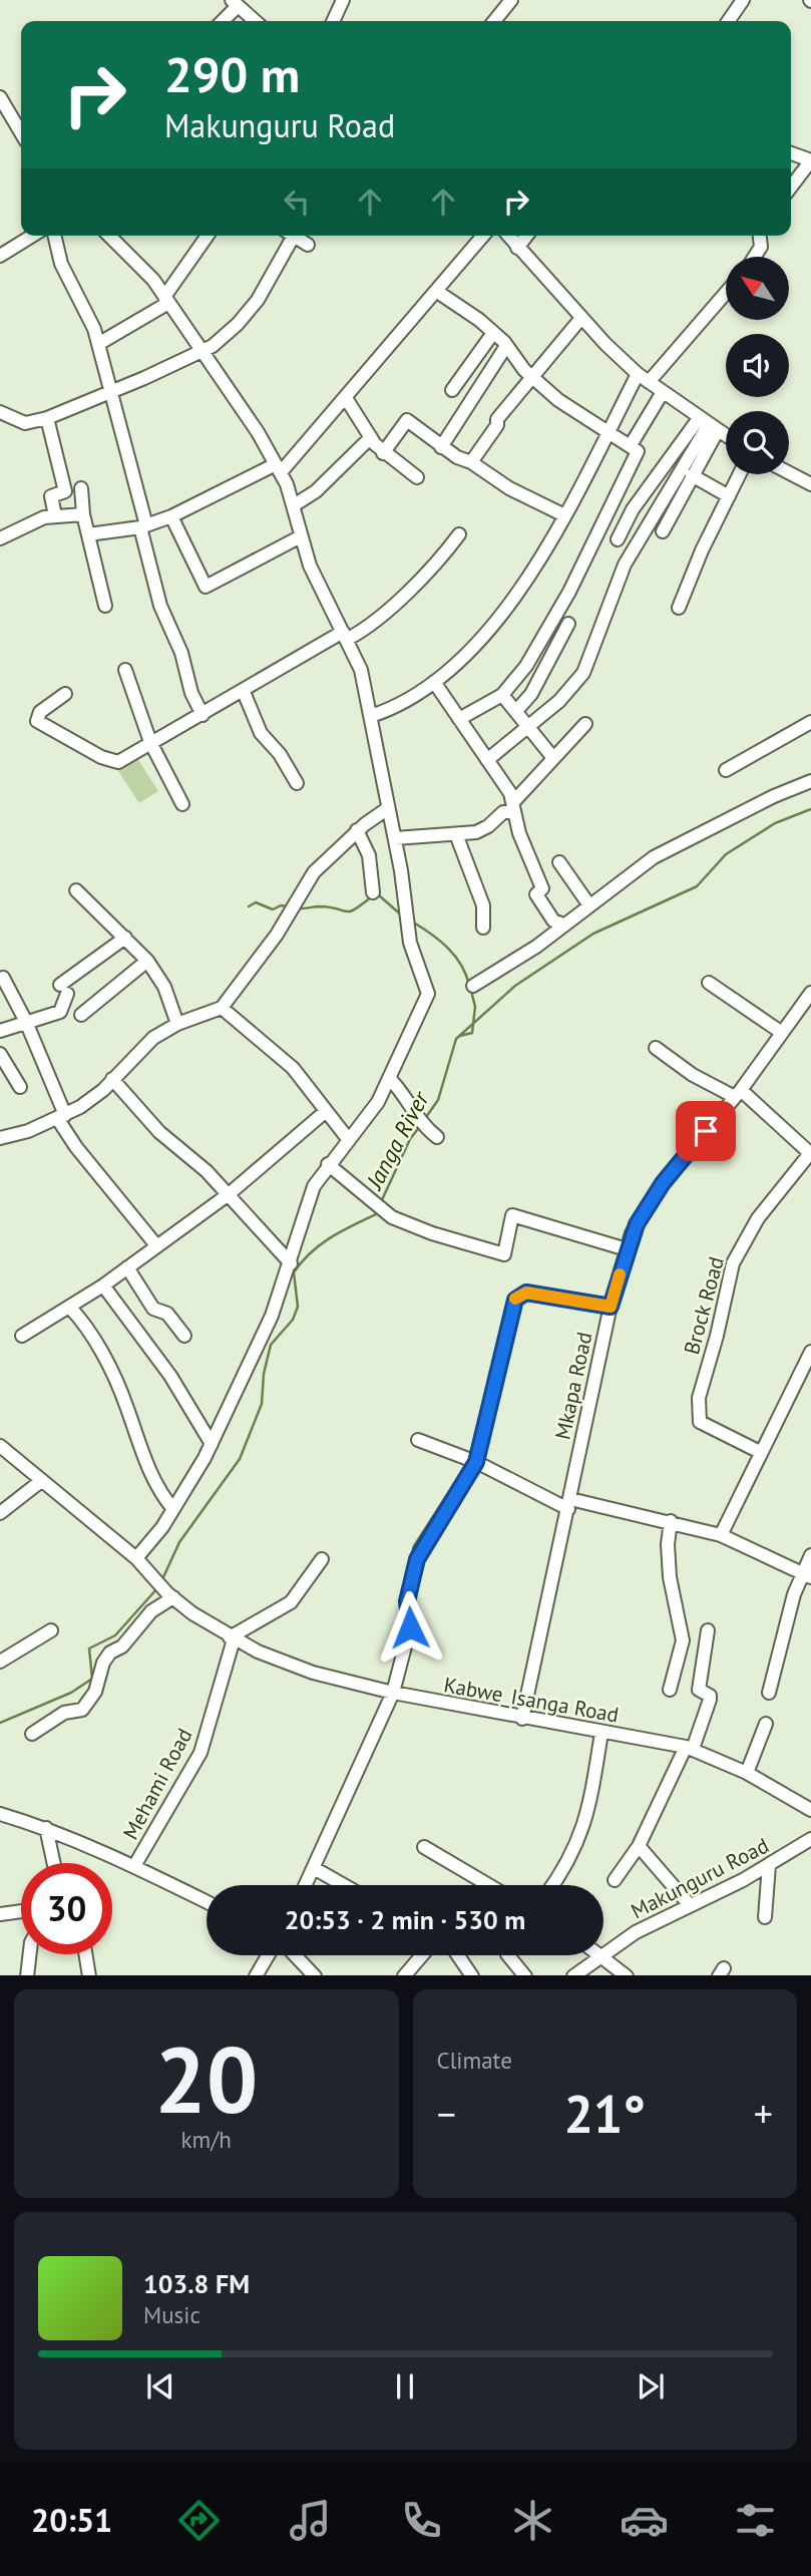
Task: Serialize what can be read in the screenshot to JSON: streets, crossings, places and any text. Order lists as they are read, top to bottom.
{
  "streets": {
    "street": [
      "Brock Road",
      "Mkapa Road",
      "Kabwe_Isanga Road",
      "Mehami Road",
      "Makunguru Road"
    ]
  },
  "crossings": [
    ["Mkapa Road", "Kabwe_Isanga Road"],
    ["Kabwe_Isanga Road", "Mehami Road"]
  ],
  "water": ["Janga River"],
  "north": "top left",
  "page": {
    "turn": ["290 m", "Makunguru Road"],
    "limit": "30",
    "trip": "20:53 · 2 min · 530 m",
    "tile": [
      ["20", "km/h"],
      "Climate"
    ],
    "heat": ["−", "21°", "+"],
    "song": ["103.8 FM", "Music"],
    "tabs": "20:51"
  }
}
